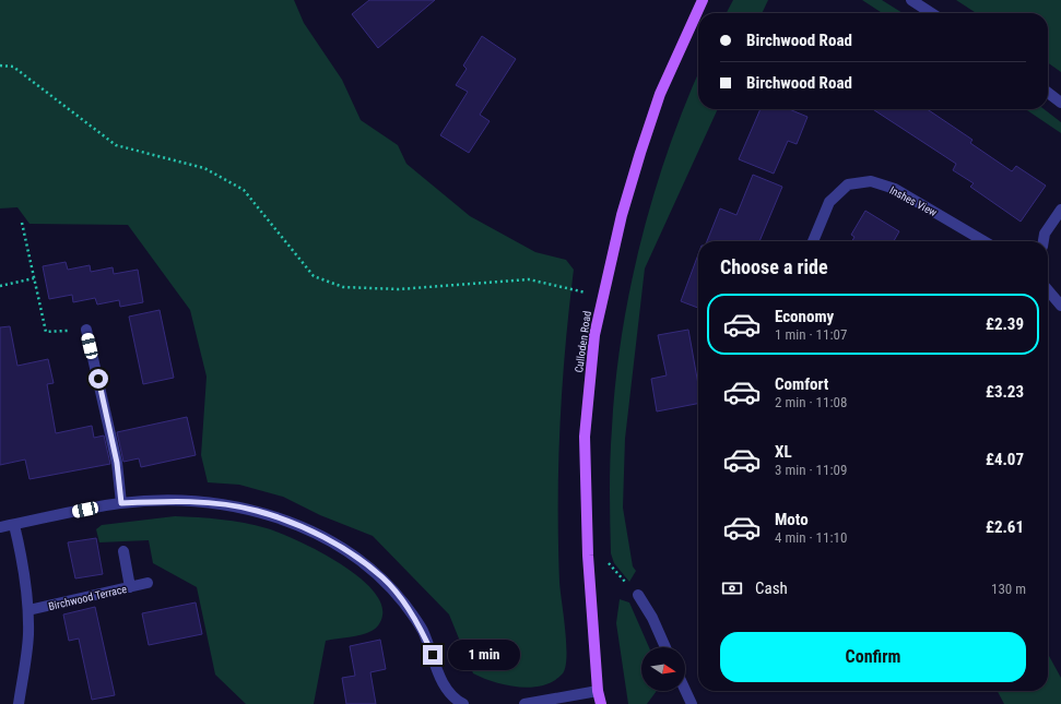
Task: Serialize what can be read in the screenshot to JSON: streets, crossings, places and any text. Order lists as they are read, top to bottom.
{
  "streets": {
    "main road": ["Culloden Road"],
    "street": ["Inshes View", "Birchwood Terrace"]
  },
  "north": "right",
  "page": {
    "banner": ["Birchwood Road", "Birchwood Road"],
    "heading": "Choose a ride",
    "list": [
      {
        "name": "Economy",
        "note": "1 min · 11:07",
        "value": "£2.39"
      },
      {
        "name": "Comfort",
        "note": "2 min · 11:08",
        "value": "£3.23"
      },
      {
        "name": "XL",
        "note": "3 min · 11:09",
        "value": "£4.07"
      },
      {
        "name": "Moto",
        "note": "4 min · 11:10",
        "value": "£2.61"
      }
    ],
    "pay": ["Cash", "130 m"],
    "buttons": "Confirm",
    "bubble": "1 min"
  }
}
